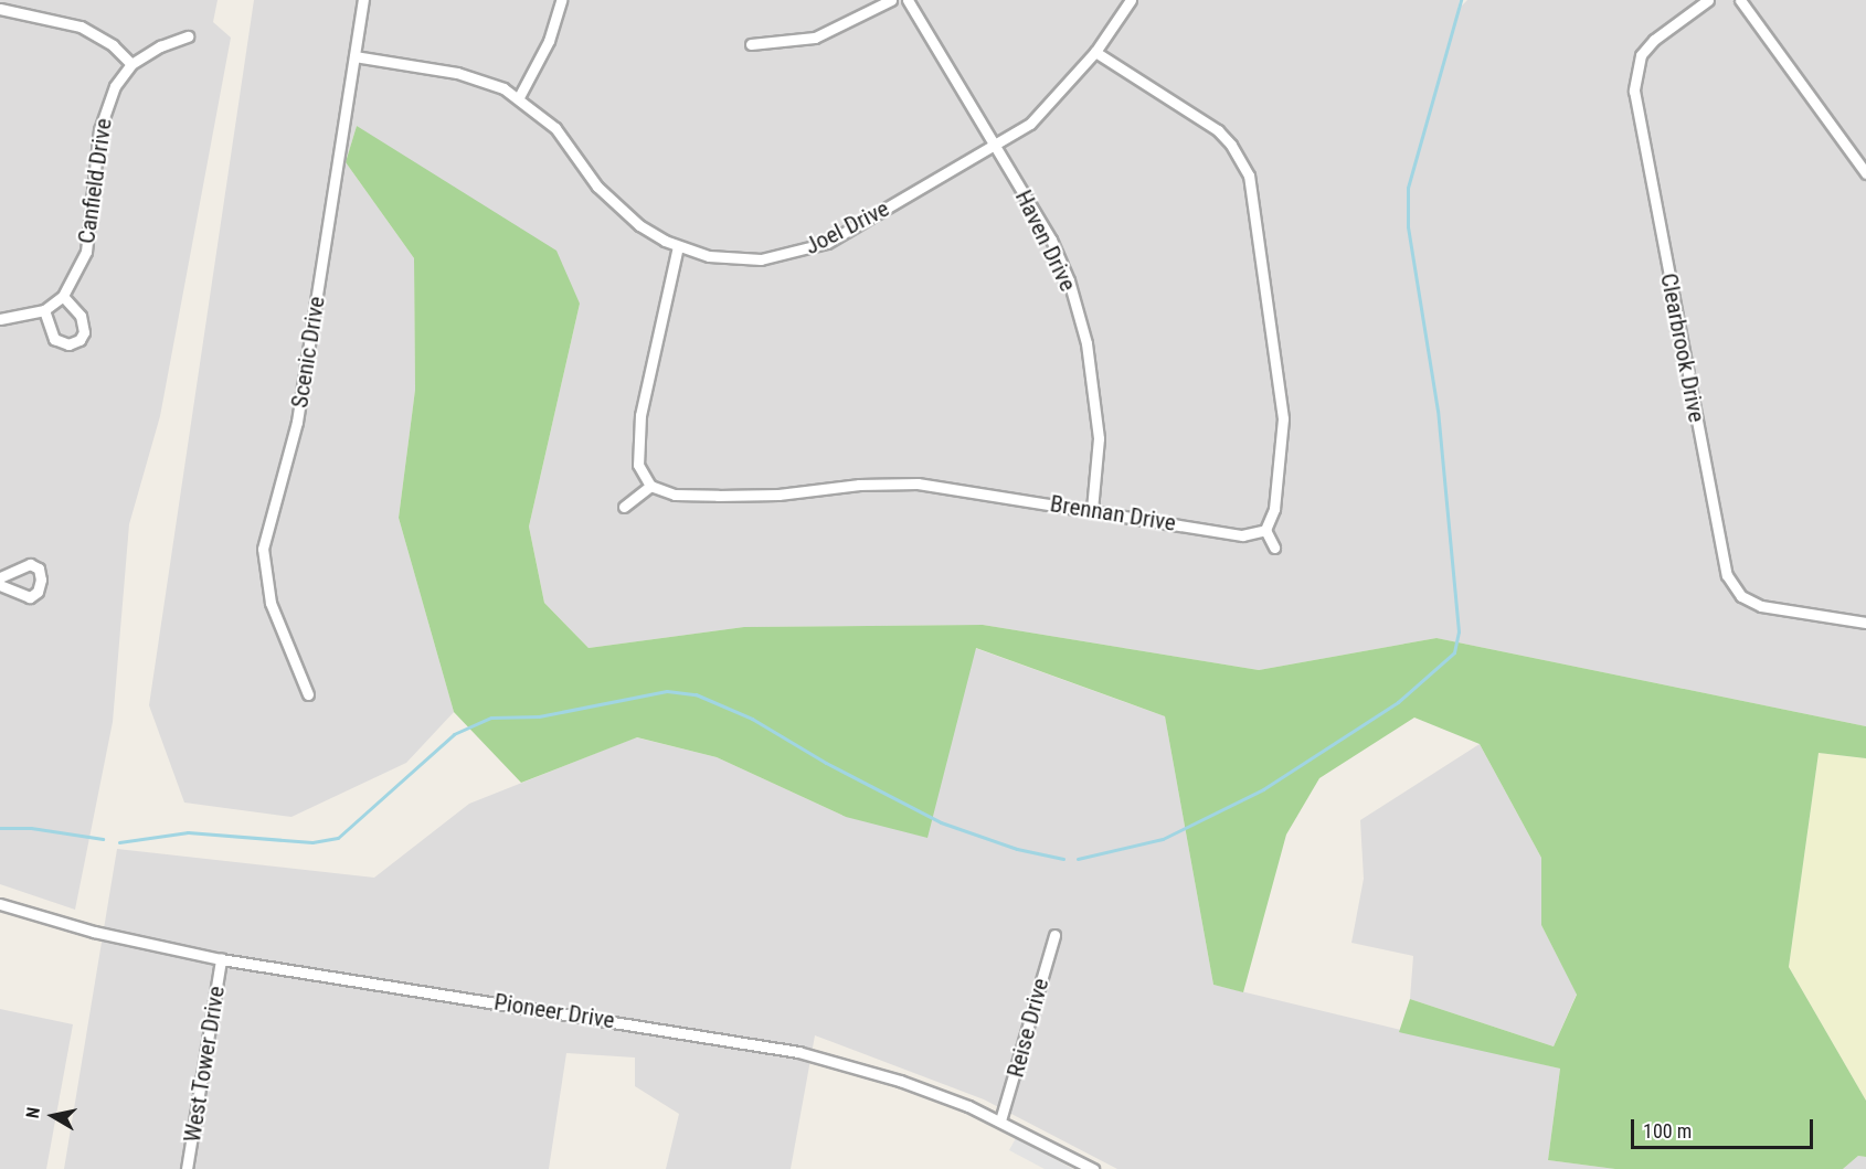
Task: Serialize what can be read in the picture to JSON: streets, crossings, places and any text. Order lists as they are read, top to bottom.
{
  "streets": {
    "street": [
      "Canfield Drive",
      "Joel Drive",
      "Haven Drive",
      "Clearbrook Drive",
      "Scenic Drive",
      "Brennan Drive",
      "Pioneer Drive",
      "Reise Drive",
      "West Tower Drive"
    ]
  },
  "crossings": [
    ["Joel Drive", "Haven Drive"],
    ["Joel Drive", "Scenic Drive"],
    ["Haven Drive", "Brennan Drive"],
    ["Pioneer Drive", "Reise Drive"],
    ["Pioneer Drive", "West Tower Drive"]
  ],
  "scale_bar": "100 m",
  "north": "left"
}
